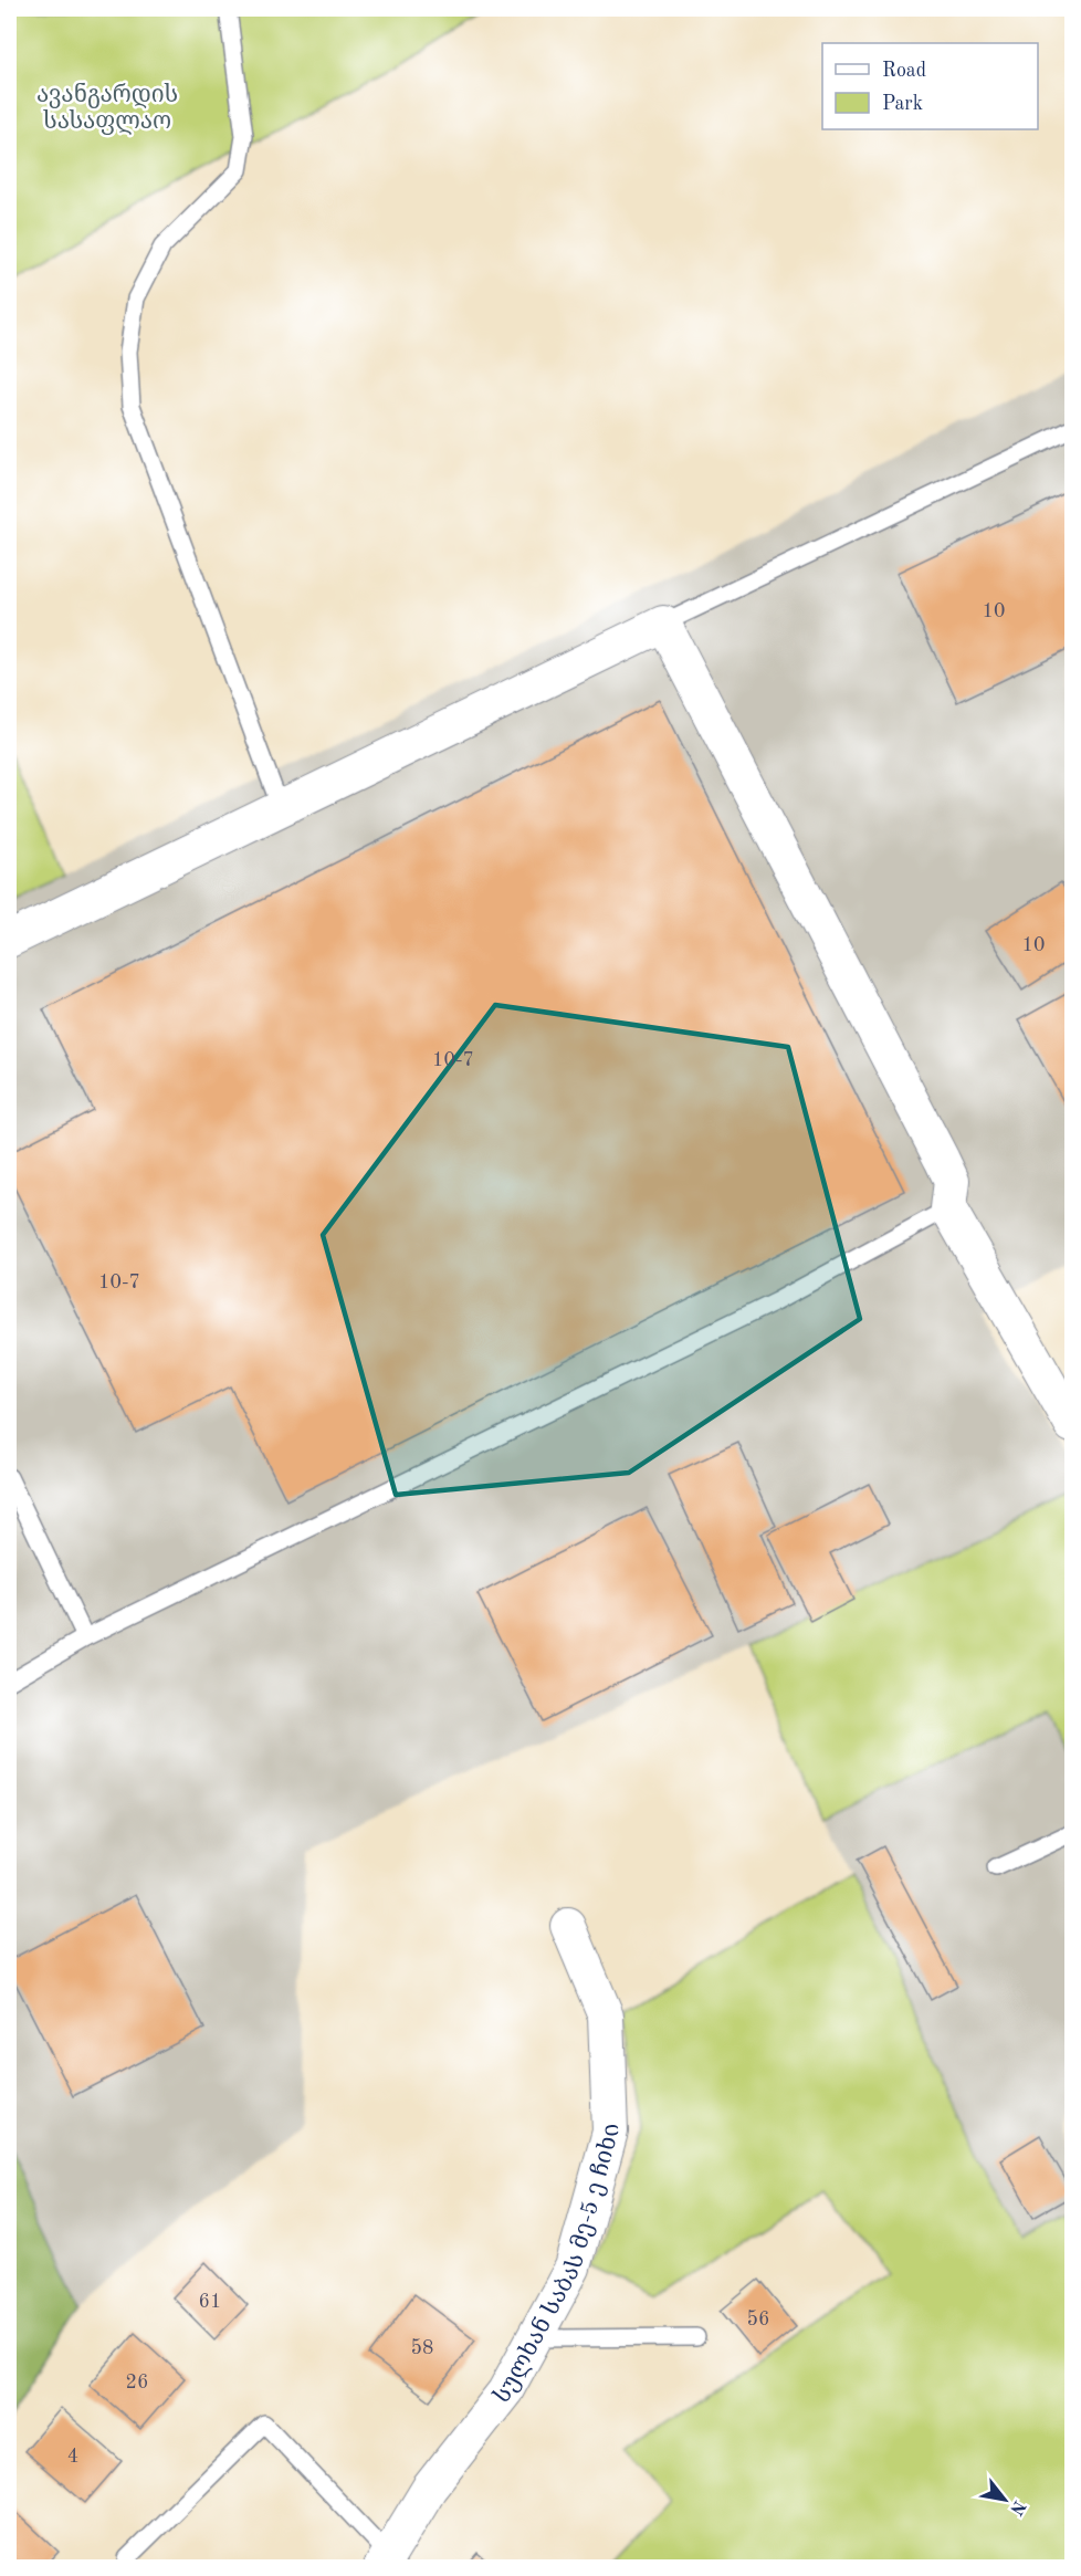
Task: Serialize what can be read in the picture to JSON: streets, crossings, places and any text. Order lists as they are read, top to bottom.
{
  "streets": {
    "street": ["სულხან საბას მე-5 ე ჩიხი"]
  },
  "parks": ["ავანგარდის სასაფლაო"],
  "house_numbers": [
    "10",
    "10",
    "10-7",
    "10-7",
    "61",
    "56",
    "58",
    "26",
    "4"
  ],
  "legend": ["Road", "Park"],
  "north": "bottom right"
}
